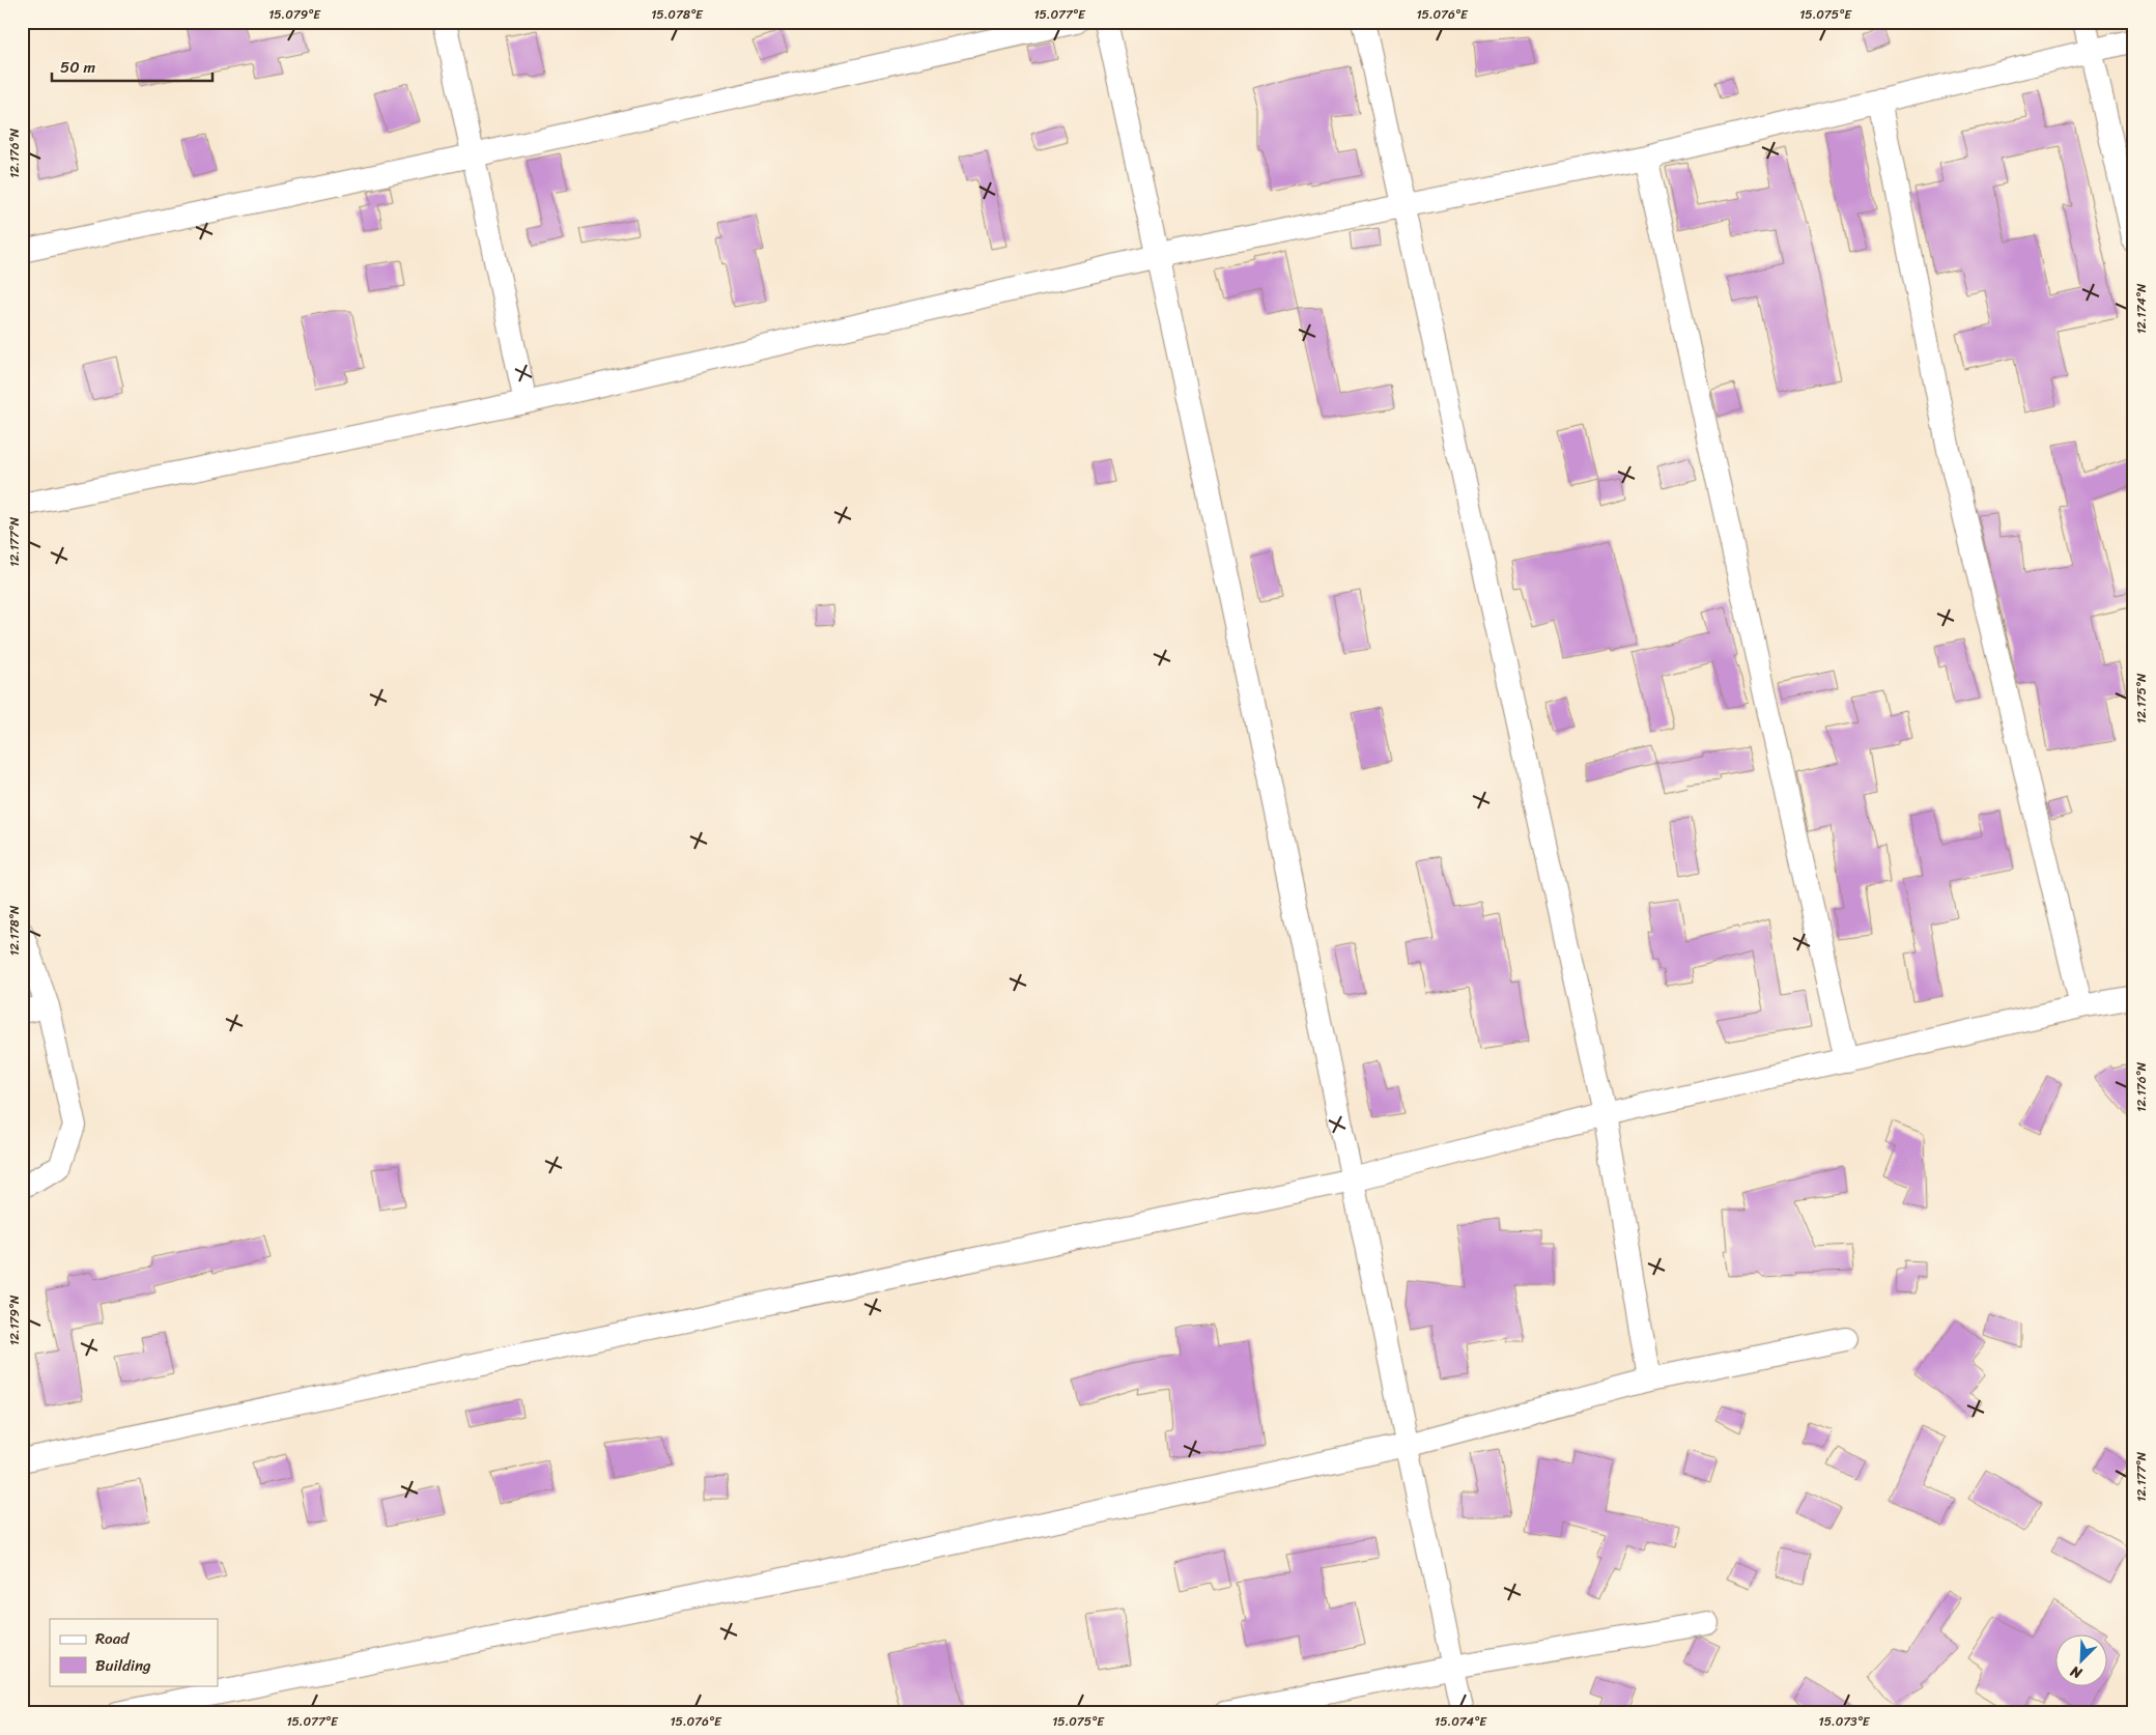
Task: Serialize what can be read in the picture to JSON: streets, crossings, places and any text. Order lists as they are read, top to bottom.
{
  "legend": ["Road", "Building"],
  "scale_bar": "50 m",
  "north": "bottom left",
  "coordinates": [
    "15.079°E",
    "15.078°E",
    "15.077°E",
    "15.076°E",
    "15.075°E",
    "12.176°N",
    "12.174°N",
    "12.177°N",
    "12.175°N",
    "12.178°N",
    "12.179°N",
    "15.074°E",
    "15.073°E"
  ]
}
